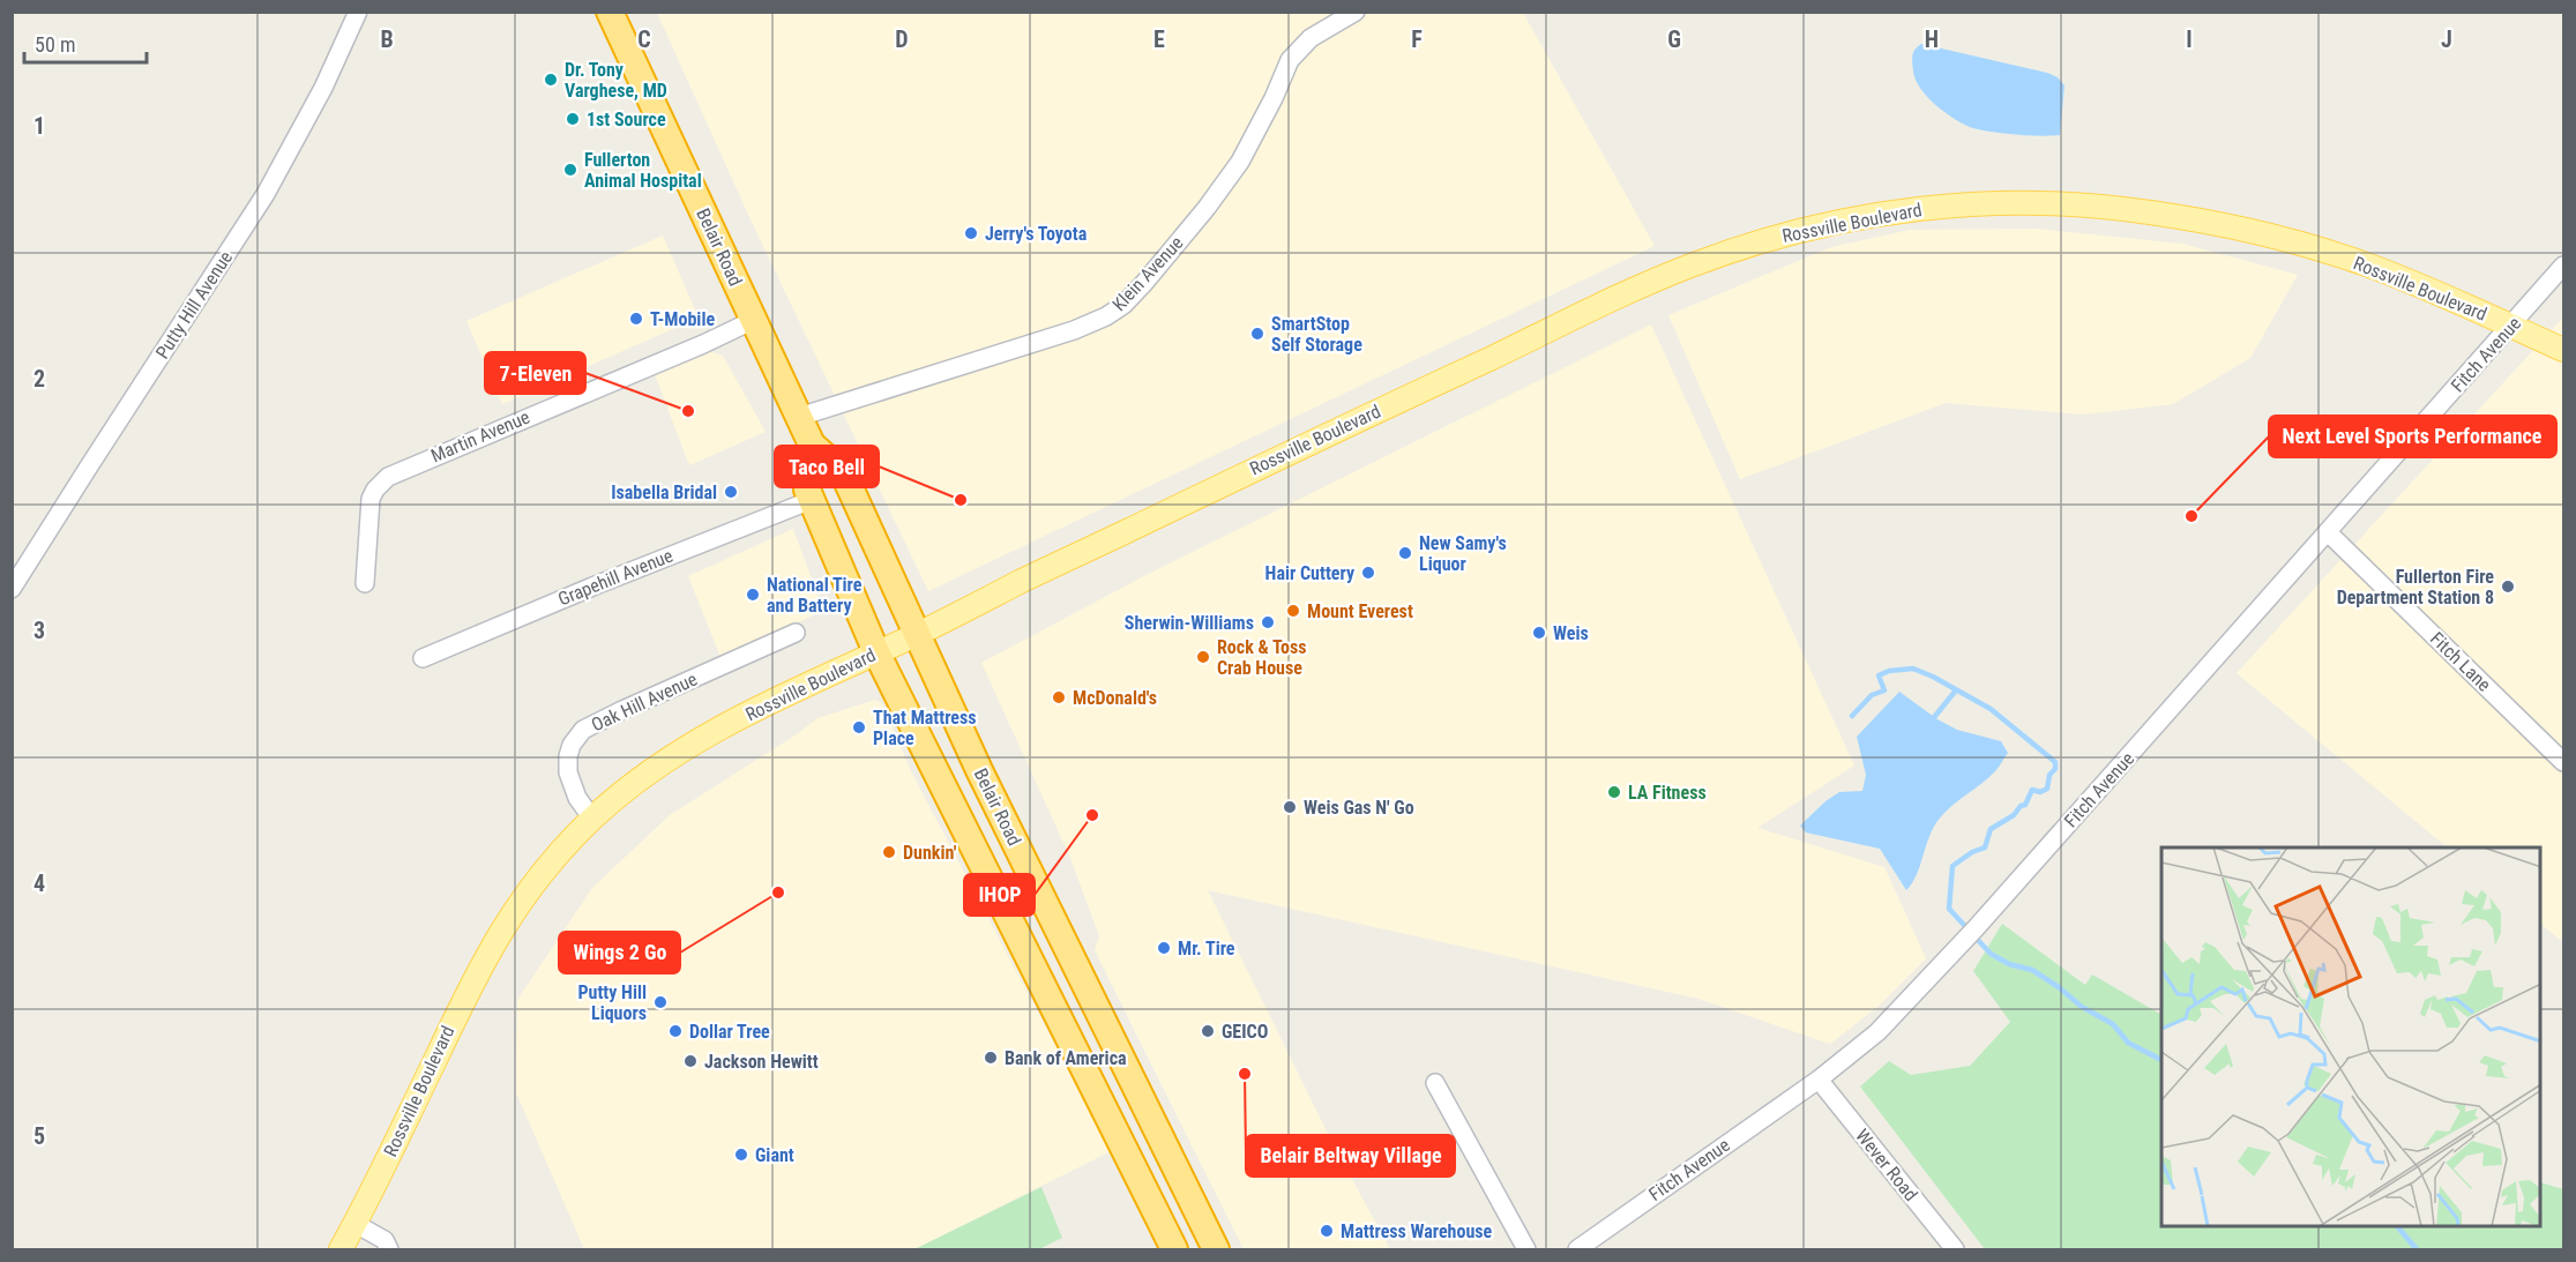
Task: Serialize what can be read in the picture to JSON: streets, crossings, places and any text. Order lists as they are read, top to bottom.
{
  "streets": {
    "highway": ["Belair Road"],
    "main road": ["Rossville Boulevard"],
    "street": [
      "Klein Avenue",
      "Putty Hill Avenue",
      "Fitch Avenue",
      "Martin Avenue",
      "Grapehill Avenue",
      "Fitch Lane",
      "Oak Hill Avenue",
      "Wever Road"
    ]
  },
  "crossings": [
    ["Rossville Boulevard", "Belair Road"],
    ["Rossville Boulevard", "Fitch Avenue"],
    ["Rossville Boulevard", "Oak Hill Avenue"],
    ["Belair Road", "Klein Avenue"],
    ["Belair Road", "Martin Avenue"],
    ["Belair Road", "Grapehill Avenue"],
    ["Fitch Avenue", "Fitch Lane"],
    ["Fitch Avenue", "Wever Road"]
  ],
  "places": [
    "Dr. Tony Varghese, MD",
    "1st Source",
    "Fullerton Animal Hospital",
    "Jerry's Toyota",
    "T-Mobile",
    "SmartStop Self Storage",
    "7-Eleven",
    "Isabella Bridal",
    "Taco Bell",
    "Next Level Sports Performance",
    "New Samy's Liquor",
    "Hair Cuttery",
    "Fullerton Fire Department Station 8",
    "National Tire and Battery",
    "Mount Everest",
    "Sherwin-Williams",
    "Weis",
    "Rock & Toss Crab House",
    "McDonald's",
    "That Mattress Place",
    "LA Fitness",
    "Weis Gas N' Go",
    "IHOP",
    "Dunkin'",
    "Wings 2 Go",
    "Mr. Tire",
    "Putty Hill Liquors",
    "Dollar Tree",
    "GEICO",
    "Bank of America",
    "Jackson Hewitt",
    "Belair Beltway Village",
    "Giant",
    "Mattress Warehouse"
  ],
  "scale_bar": "50 m",
  "grid": {
    "columns": [
      "B",
      "C",
      "D",
      "E",
      "F",
      "G",
      "H",
      "I",
      "J"
    ],
    "rows": [
      "1",
      "2",
      "3",
      "4",
      "5"
    ]
  }
}
